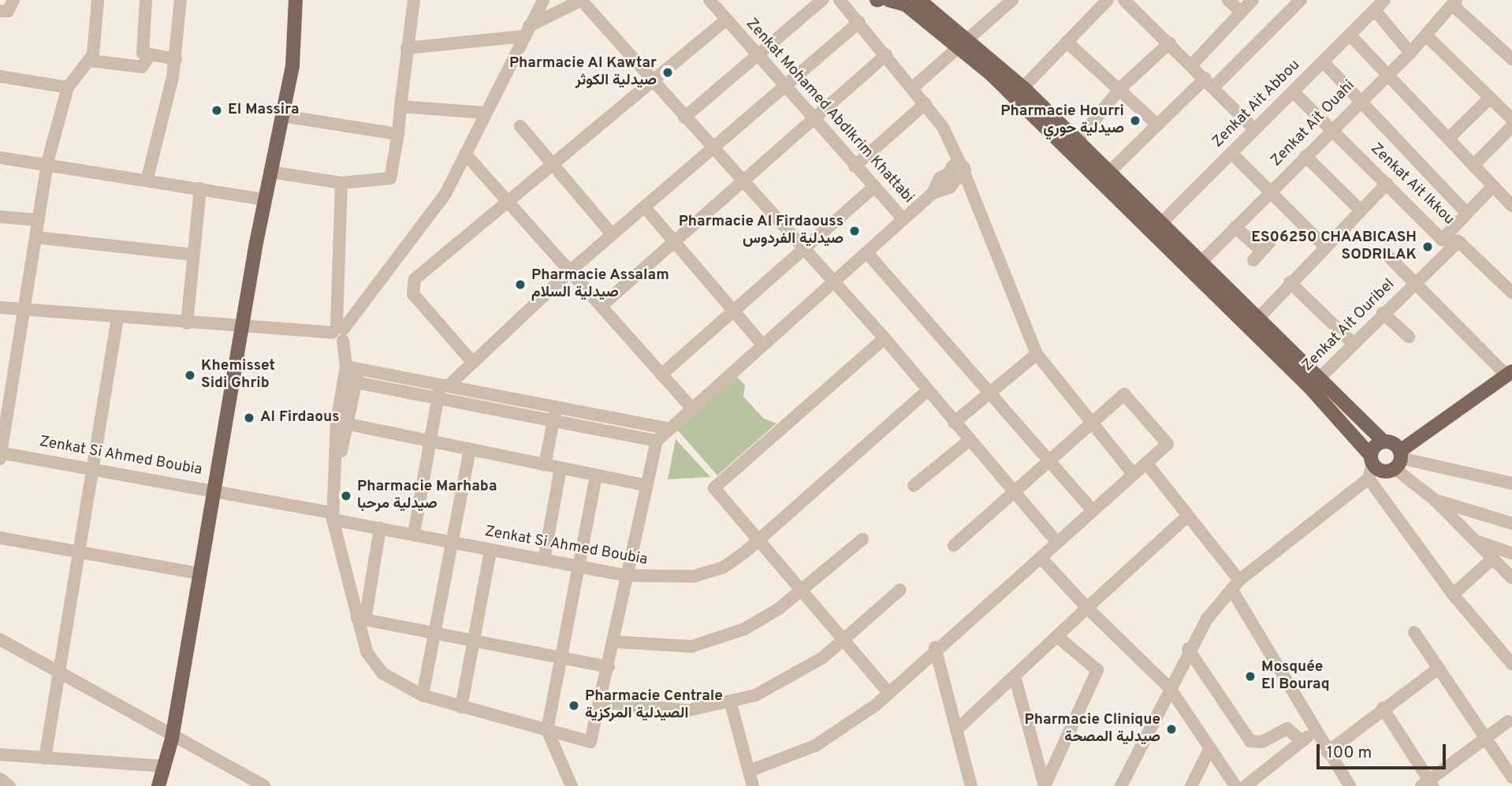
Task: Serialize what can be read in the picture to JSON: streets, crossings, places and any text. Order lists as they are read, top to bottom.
{
  "streets": {
    "street": [
      "Zenkat Ait Abbou",
      "Zenkat Mohamed Abdlkrim Khattabi",
      "Zenkat Ait Ouahi",
      "Zenkat Ait Ikkou",
      "Zenkat Ait Ouribel",
      "Zenkat Si Ahmed Boubia"
    ]
  },
  "crossings": [
    ["Zenkat Ait Abbou", "Zenkat Ait Ikkou"],
    ["Zenkat Ait Ouahi", "Zenkat Ait Ikkou"],
    ["Zenkat Ait Ikkou", "Zenkat Ait Ouribel"]
  ],
  "places": [
    "Pharmacie Al Kawtar صيدلية الكوثر",
    "El Massira",
    "Pharmacie Hourri صيدلية حوري",
    "Pharmacie Al Firdaouss صيدلية الفردوس",
    "ES06250 CHAABICASH SODRILAK",
    "Pharmacie Assalam صيدلية السلام",
    "Khemisset Sidi Ghrib",
    "Al Firdaous",
    "Pharmacie Marhaba صيدلية مرحبا",
    "Mosquée El Bouraq",
    "Pharmacie Centrale الصيدلية المركزية",
    "Pharmacie Clinique صيدلية المصحة"
  ],
  "scale_bar": "100 m"
}
